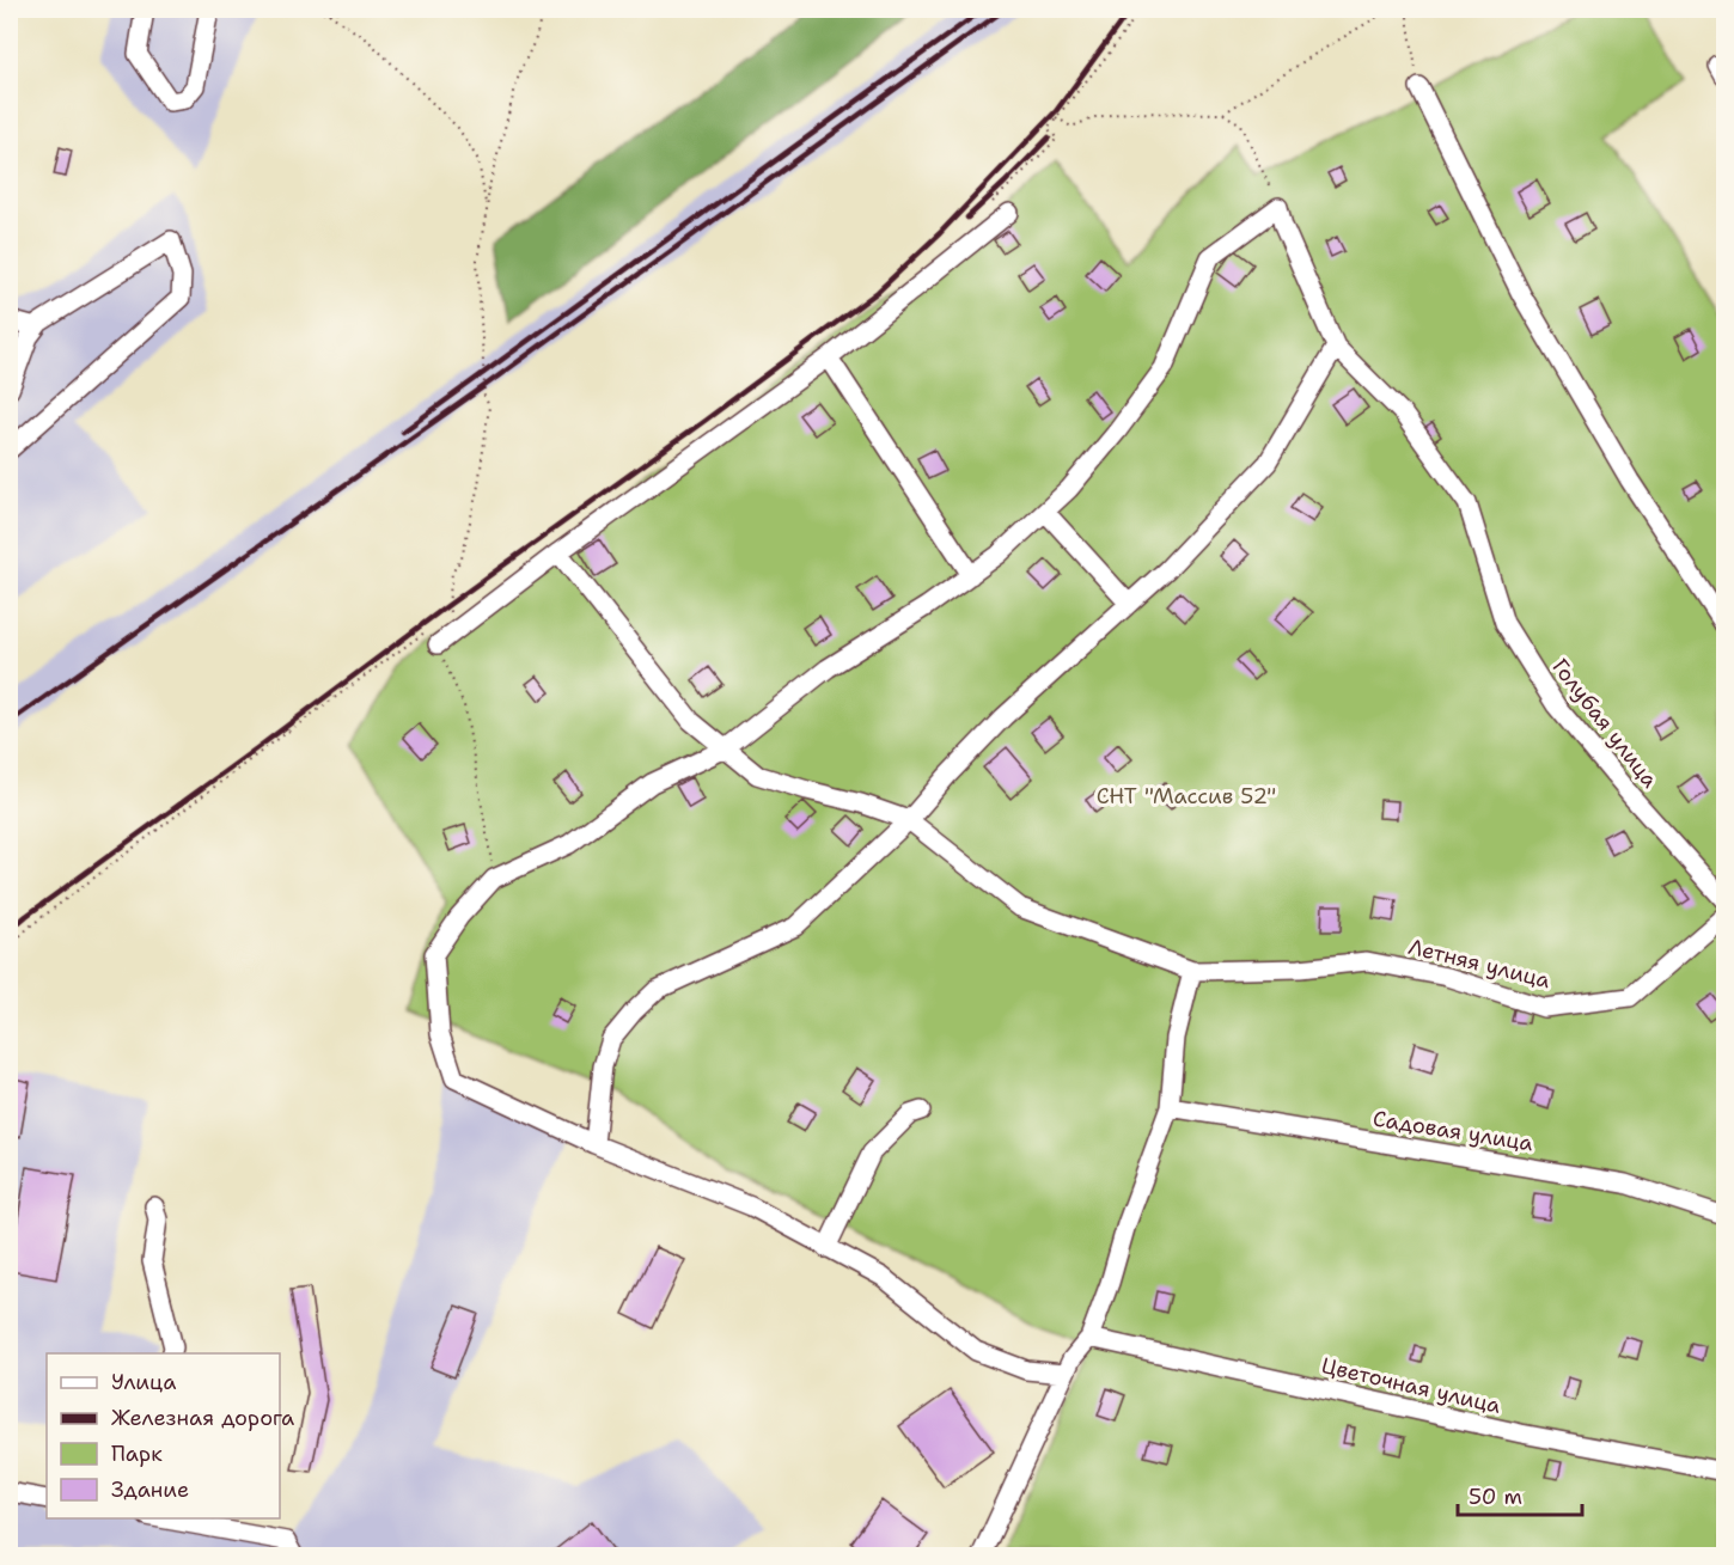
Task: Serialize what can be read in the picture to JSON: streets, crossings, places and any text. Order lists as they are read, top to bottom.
{
  "streets": {
    "street": [
      "Голубая улица",
      "Летняя улица",
      "Садовая улица",
      "Цветочная улица"
    ]
  },
  "parks": ["СНТ \"Массив 52\""],
  "legend": [
    "Улица",
    "Железная дорога",
    "Парк",
    "Здание"
  ],
  "scale_bar": "50 m"
}
